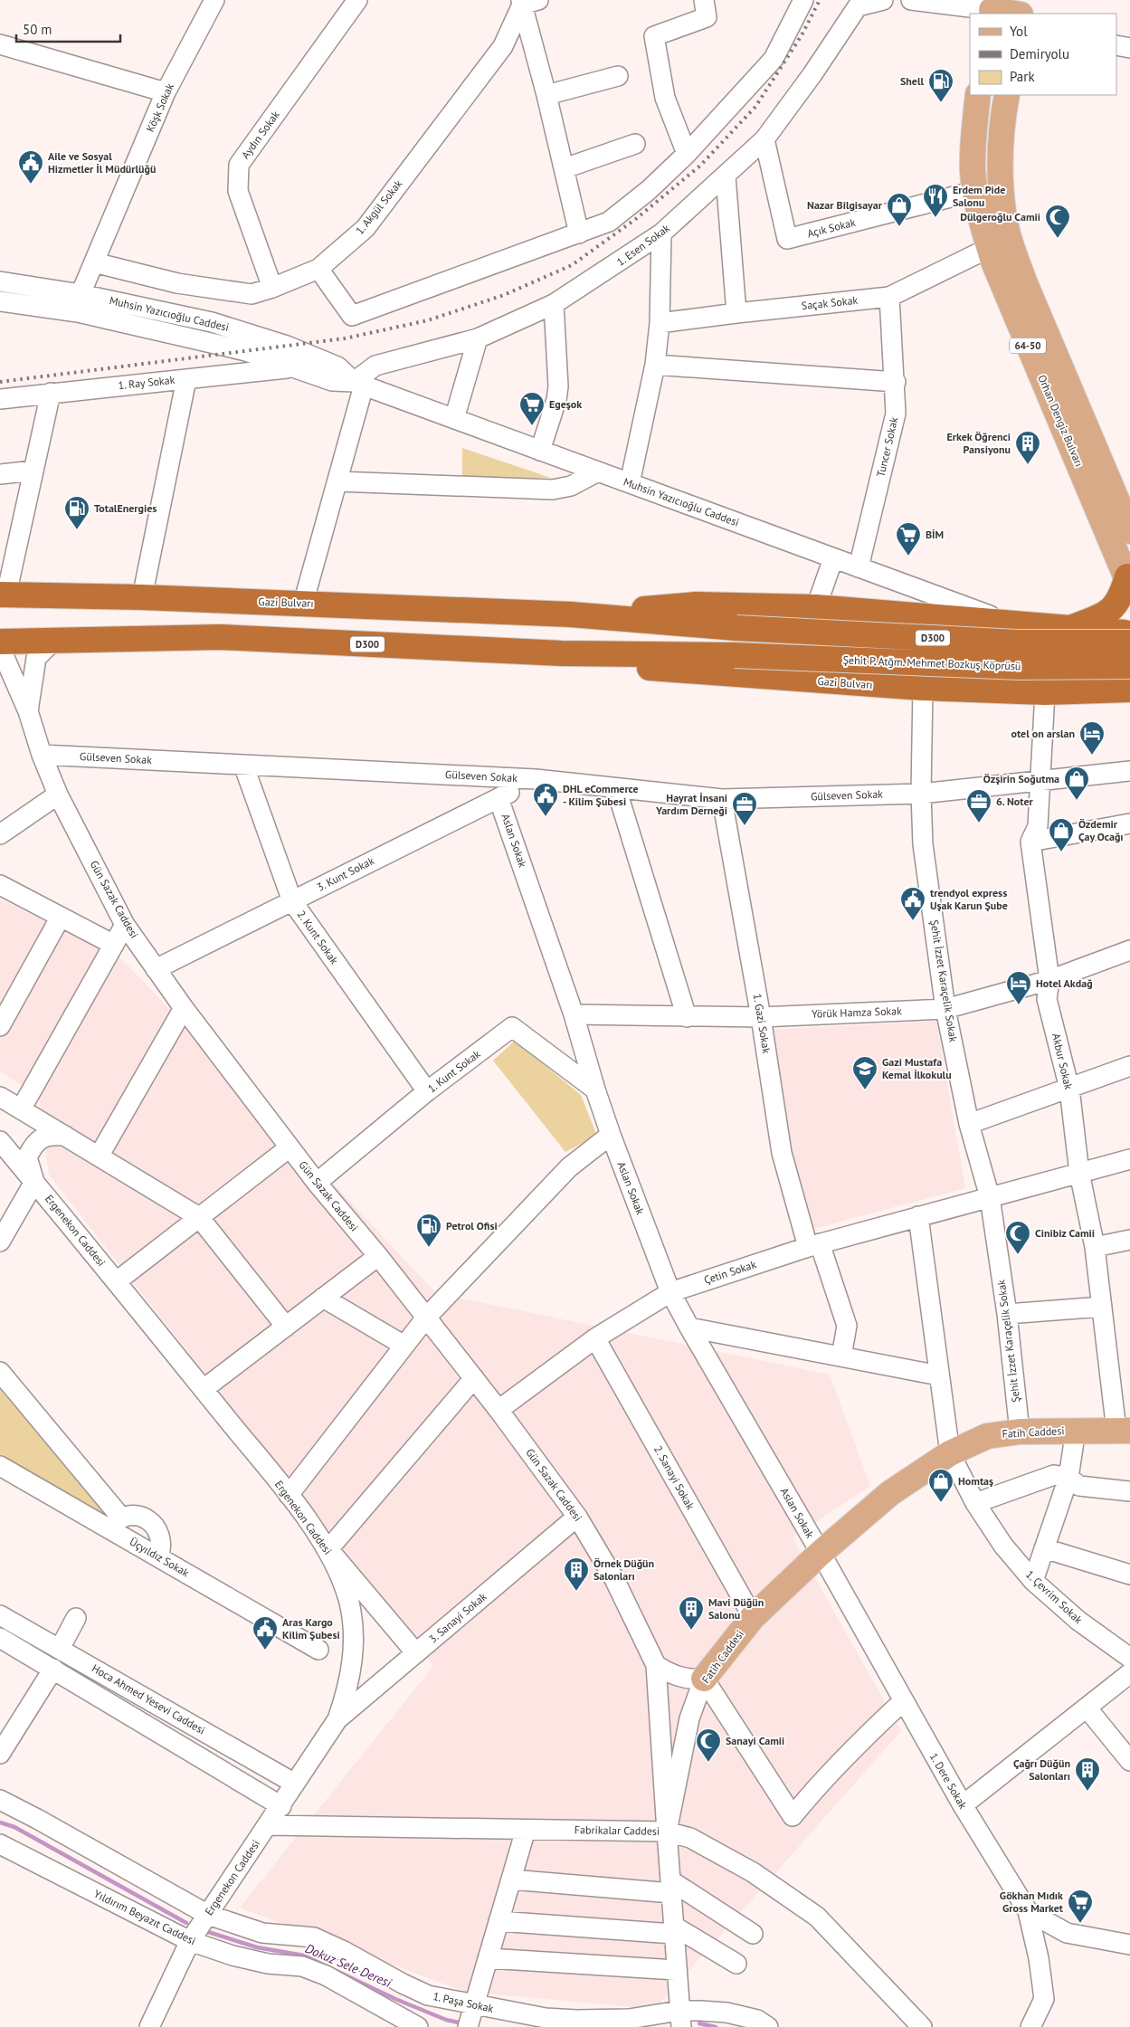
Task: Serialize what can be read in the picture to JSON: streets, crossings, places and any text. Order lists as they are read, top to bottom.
{
  "streets": {
    "highway": ["Gazi Bulvarı", "D300", "Şehit P. Atğm. Mehmet Bozkuş Köprüsü"],
    "main road": ["64-50", "Orhan Dengiz Bulvarı", "Fatih Caddesi"],
    "street": [
      "Köşk Sokak",
      "Aydın Sokak",
      "1. Akgül Sokak",
      "Açık Sokak",
      "1. Esen Sokak",
      "Saçak Sokak",
      "Muhsin Yazıcıoğlu Caddesi",
      "1. Ray Sokak",
      "Tuncer Sokak",
      "Gülseven Sokak",
      "Aslan Sokak",
      "3. Kunt Sokak",
      "Gün Sazak Caddesi",
      "2. Kunt Sokak",
      "Şehit İzzet Karaçelik Sokak",
      "Yörük Hamza Sokak",
      "1. Gazi Sokak",
      "Akbur Sokak",
      "1. Kunt Sokak",
      "Ergenekon Caddesi",
      "Çetin Sokak",
      "2. Sanayi Sokak",
      "Üçyıldız Sokak",
      "1. Çevrim Sokak",
      "3. Sanayi Sokak",
      "Hoca Ahmed Yesevi Caddesi",
      "1. Dere Sokak",
      "Fabrikalar Caddesi",
      "Yıldırım Beyazıt Caddesi",
      "1. Paşa Sokak"
    ]
  },
  "crossings": [
    ["Köşk Sokak", "1. Akgül Sokak"],
    ["Köşk Sokak", "Muhsin Yazıcıoğlu Caddesi"],
    ["Aydın Sokak", "1. Akgül Sokak"],
    ["Açık Sokak", "1. Esen Sokak"],
    ["Açık Sokak", "Orhan Dengiz Bulvarı"],
    ["1. Esen Sokak", "Muhsin Yazıcıoğlu Caddesi"],
    ["Saçak Sokak", "Orhan Dengiz Bulvarı"],
    ["Saçak Sokak", "Tuncer Sokak"],
    ["Muhsin Yazıcıoğlu Caddesi", "1. Ray Sokak"],
    ["Muhsin Yazıcıoğlu Caddesi", "Tuncer Sokak"],
    ["Muhsin Yazıcıoğlu Caddesi", "Gazi Bulvarı"],
    ["Gazi Bulvarı", "Şehit P. Atğm. Mehmet Bozkuş Köprüsü"],
    ["Gazi Bulvarı", "Şehit İzzet Karaçelik Sokak"],
    ["Gazi Bulvarı", "Akbur Sokak"],
    ["Gülseven Sokak", "3. Kunt Sokak"],
    ["Gülseven Sokak", "Gün Sazak Caddesi"],
    ["Gülseven Sokak", "2. Kunt Sokak"],
    ["Gülseven Sokak", "Şehit İzzet Karaçelik Sokak"],
    ["Gülseven Sokak", "1. Gazi Sokak"],
    ["Gülseven Sokak", "Akbur Sokak"],
    ["Aslan Sokak", "3. Kunt Sokak"],
    ["Aslan Sokak", "Yörük Hamza Sokak"],
    ["Aslan Sokak", "1. Kunt Sokak"],
    ["Aslan Sokak", "Çetin Sokak"],
    ["Aslan Sokak", "Fatih Caddesi"],
    ["Aslan Sokak", "1. Dere Sokak"],
    ["3. Kunt Sokak", "Gün Sazak Caddesi"],
    ["3. Kunt Sokak", "2. Kunt Sokak"],
    ["Gün Sazak Caddesi", "1. Kunt Sokak"],
    ["Gün Sazak Caddesi", "Çetin Sokak"],
    ["Gün Sazak Caddesi", "3. Sanayi Sokak"],
    ["2. Kunt Sokak", "1. Kunt Sokak"],
    ["Şehit İzzet Karaçelik Sokak", "Yörük Hamza Sokak"],
    ["Şehit İzzet Karaçelik Sokak", "Çetin Sokak"],
    ["Şehit İzzet Karaçelik Sokak", "Fatih Caddesi"],
    ["Yörük Hamza Sokak", "1. Gazi Sokak"],
    ["Yörük Hamza Sokak", "Akbur Sokak"],
    ["1. Gazi Sokak", "Çetin Sokak"],
    ["Akbur Sokak", "Çetin Sokak"],
    ["Akbur Sokak", "Fatih Caddesi"],
    ["Ergenekon Caddesi", "3. Sanayi Sokak"],
    ["Ergenekon Caddesi", "Hoca Ahmed Yesevi Caddesi"],
    ["Ergenekon Caddesi", "Fabrikalar Caddesi"],
    ["Ergenekon Caddesi", "Yıldırım Beyazıt Caddesi"],
    ["Ergenekon Caddesi", "1. Paşa Sokak"],
    ["Çetin Sokak", "2. Sanayi Sokak"],
    ["Çetin Sokak", "1. Çevrim Sokak"],
    ["Fatih Caddesi", "2. Sanayi Sokak"],
    ["Fatih Caddesi", "1. Çevrim Sokak"],
    ["Fatih Caddesi", "1. Dere Sokak"],
    ["Fatih Caddesi", "Fabrikalar Caddesi"],
    ["Fatih Caddesi", "1. Paşa Sokak"]
  ],
  "water": ["Dokuz Sele Deresi"],
  "places": {
    "fuel station": ["Shell", "TotalEnergies", "Petrol Ofisi"],
    "public building": [
      "Aile ve Sosyal Hizmetler İl Müdürlüğü",
      "DHL eCommerce - Kilim Şubesi",
      "trendyol express Uşak Karun Şube",
      "Aras Kargo Kilim Şubesi"
    ],
    "restaurant": ["Erdem Pide Salonu"],
    "shop": [
      "Nazar Bilgisayar",
      "Özşirin Soğutma",
      "Özdemir Çay Ocağı",
      "Homtaş"
    ],
    "mosque": ["Dülgeroğlu Camii", "Cinibiz Camii", "Sanayi Camii"],
    "supermarket": ["Egeşok", "BİM", "Gökhan Mıdık Gross Market"],
    "building": [
      "Erkek Öğrenci Pansiyonu",
      "Örnek Düğün Salonları",
      "Mavi Düğün Salonu",
      "Çağrı Düğün Salonları"
    ],
    "hotel": ["otel on arslan", "Hotel Akdağ"],
    "office": ["6. Noter", "Hayrat İnsani Yardım Derneği"],
    "school or university": ["Gazi Mustafa Kemal İlkokulu"]
  },
  "legend": ["Yol", "Demiryolu", "Park"],
  "scale_bar": "50 m"
}
